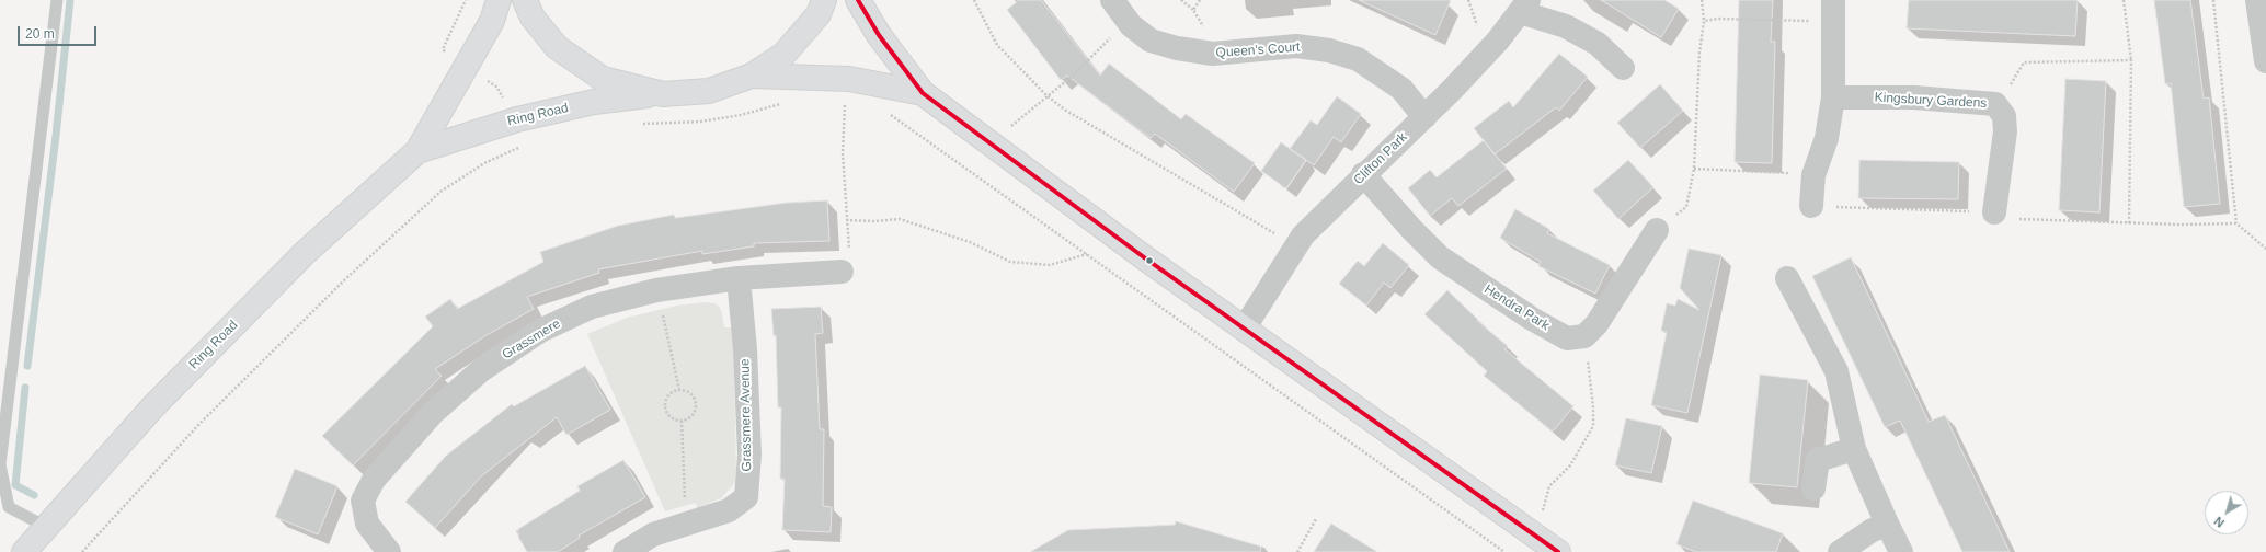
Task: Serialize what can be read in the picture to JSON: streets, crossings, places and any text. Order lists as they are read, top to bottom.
{
  "streets": {
    "main road": ["Ring Road"],
    "street": [
      "Queen's Court",
      "Kingsbury Gardens",
      "Clifton Park",
      "Hendra Park",
      "Grassmere",
      "Grassmere Avenue"
    ]
  },
  "crossings": [
    ["Queen's Court", "Clifton Park"],
    ["Clifton Park", "Hendra Park"],
    ["Grassmere", "Grassmere Avenue"]
  ],
  "scale_bar": "20 m",
  "north": "bottom left"
}
